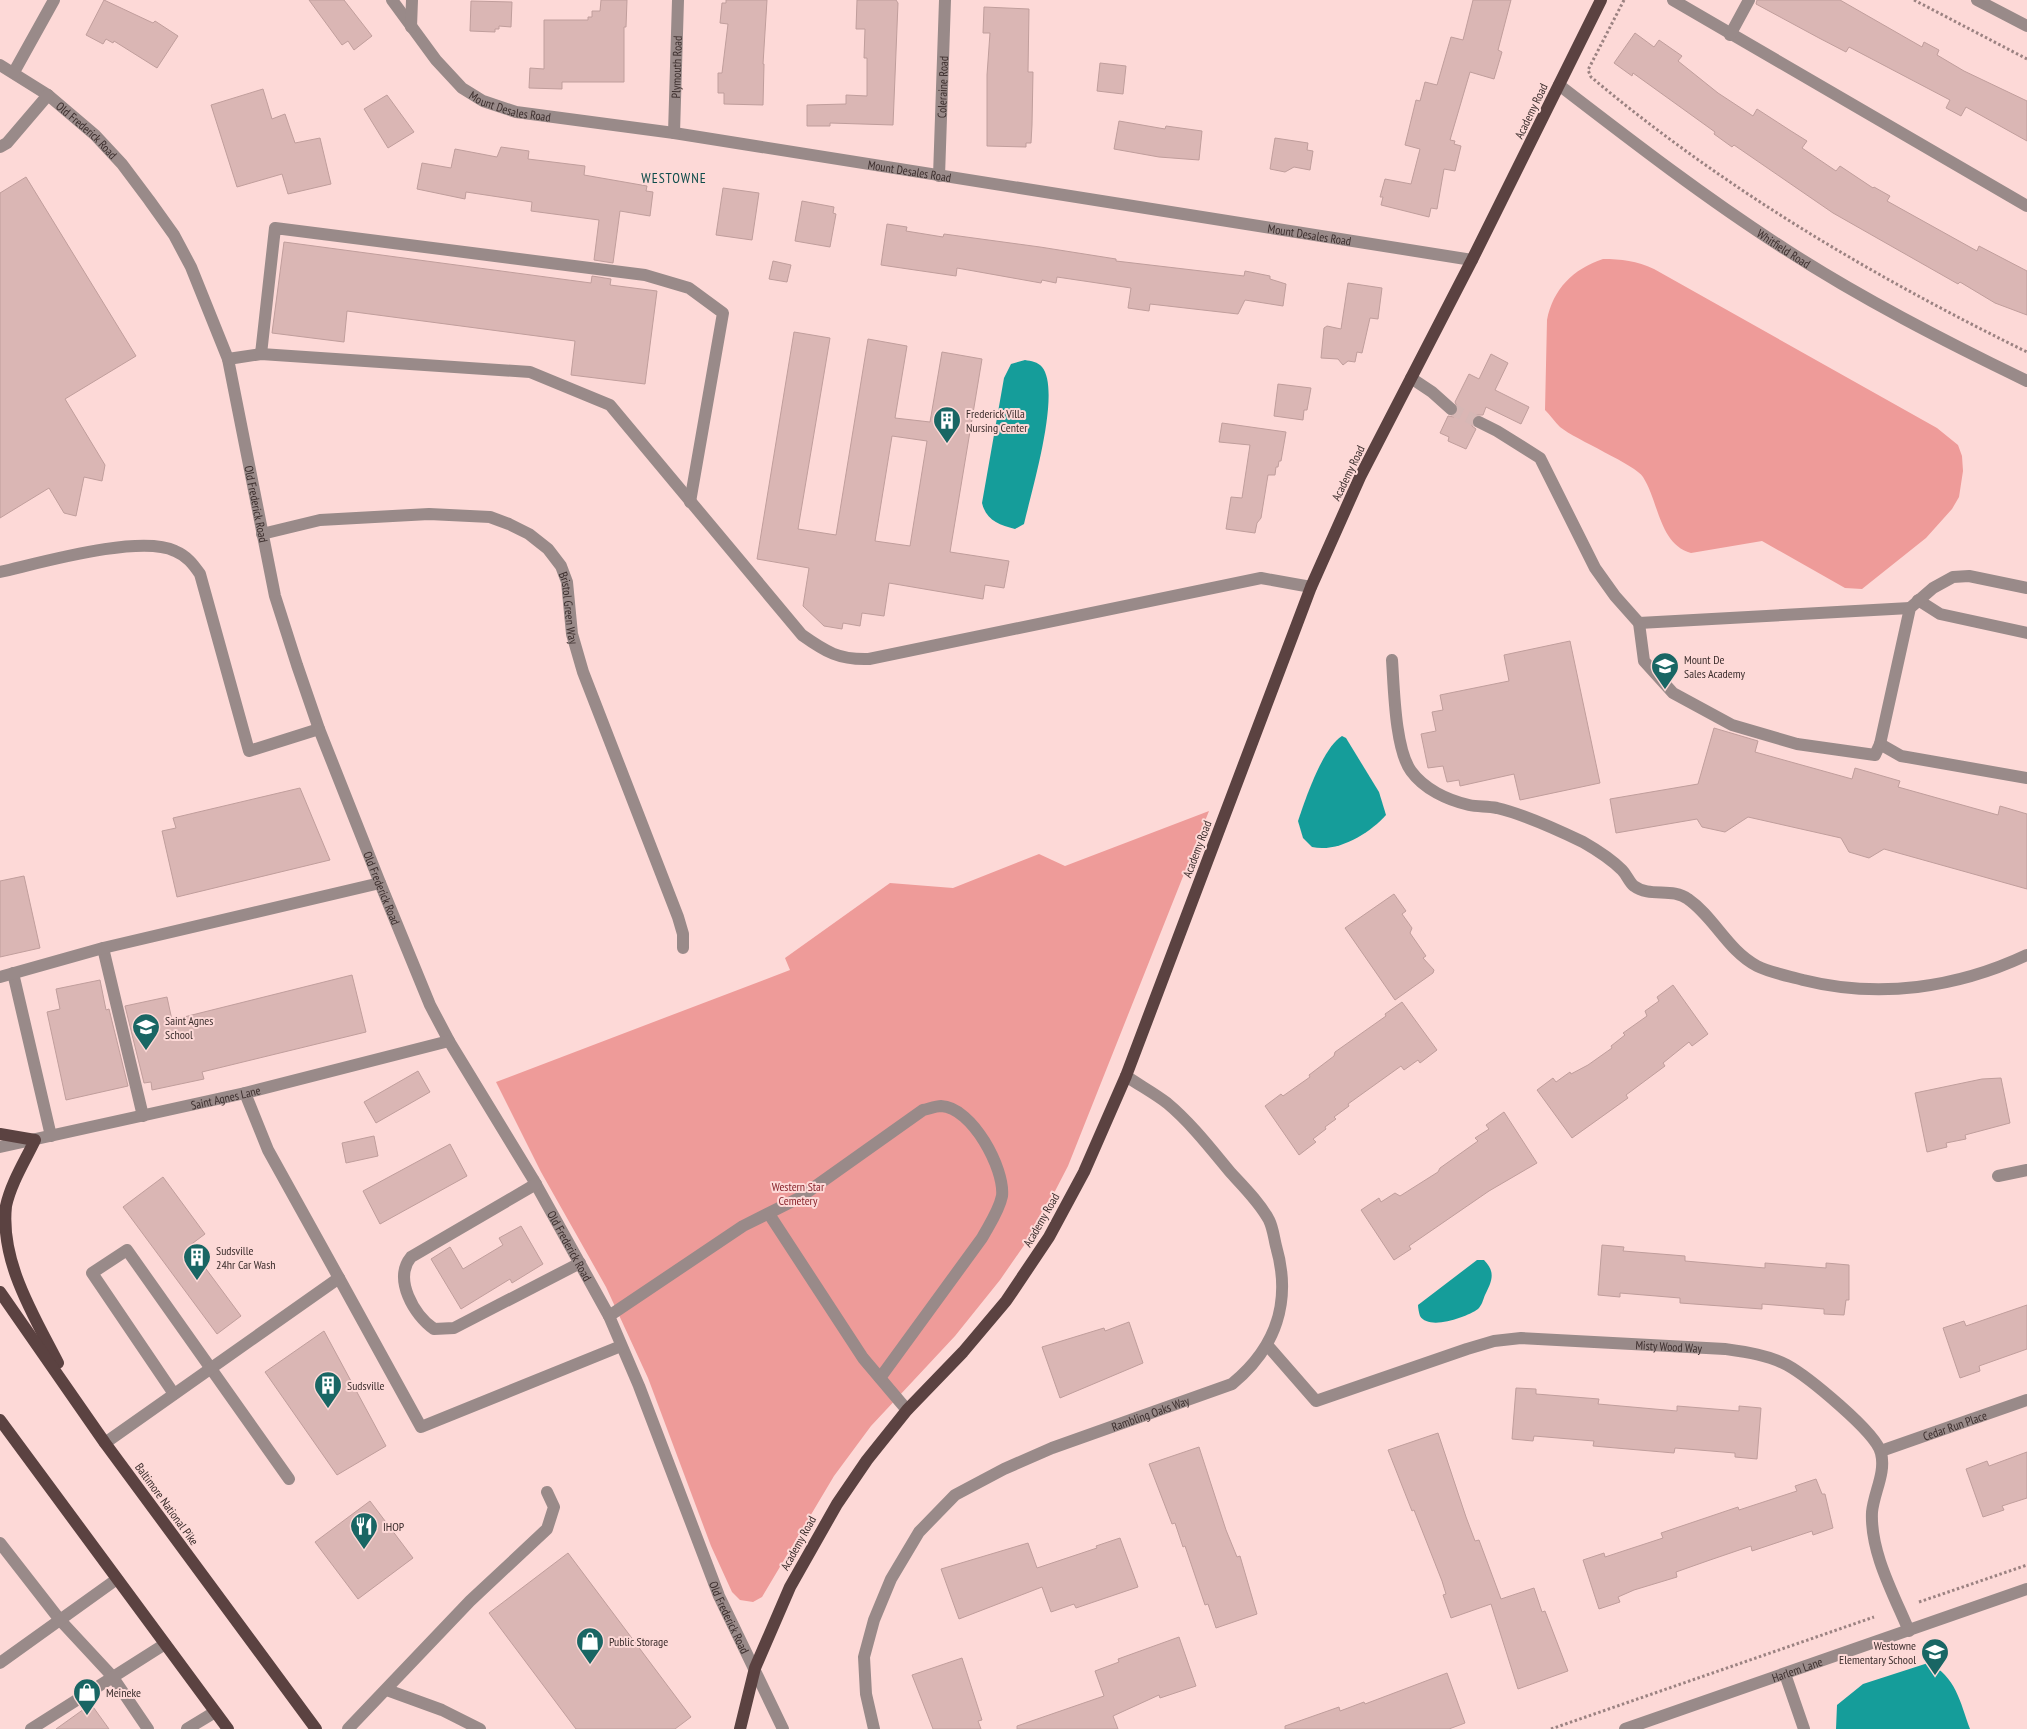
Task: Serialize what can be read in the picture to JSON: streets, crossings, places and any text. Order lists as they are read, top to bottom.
{
  "streets": {
    "main road": ["Academy Road", "Baltimore National Pike"],
    "street": [
      "Plymouth Road",
      "Coleraine Road",
      "Mount Desales Road",
      "Old Frederick Road",
      "Whitfield Road",
      "Bristol Green Way",
      "Saint Agnes Lane",
      "Misty Wood Way",
      "Rambling Oaks Way",
      "Cedar Run Place",
      "Harlem Lane"
    ]
  },
  "crossings": [
    ["Plymouth Road", "Mount Desales Road"],
    ["Coleraine Road", "Mount Desales Road"],
    ["Mount Desales Road", "Academy Road"],
    ["Academy Road", "Old Frederick Road"],
    ["Academy Road", "Whitfield Road"],
    ["Academy Road", "Rambling Oaks Way"],
    ["Old Frederick Road", "Bristol Green Way"],
    ["Old Frederick Road", "Saint Agnes Lane"],
    ["Misty Wood Way", "Rambling Oaks Way"],
    ["Misty Wood Way", "Cedar Run Place"]
  ],
  "districts": ["WESTOWNE"],
  "parks": ["Western Star Cemetery"],
  "places": {
    "building": ["Frederick Villa Nursing Center", "Sudsville 24hr Car Wash", "Sudsville"],
    "school or university": ["Mount De Sales Academy", "Saint Agnes School", "Westowne Elementary School"],
    "restaurant": ["IHOP"],
    "shop": ["Public Storage", "Meineke"]
  }
}
